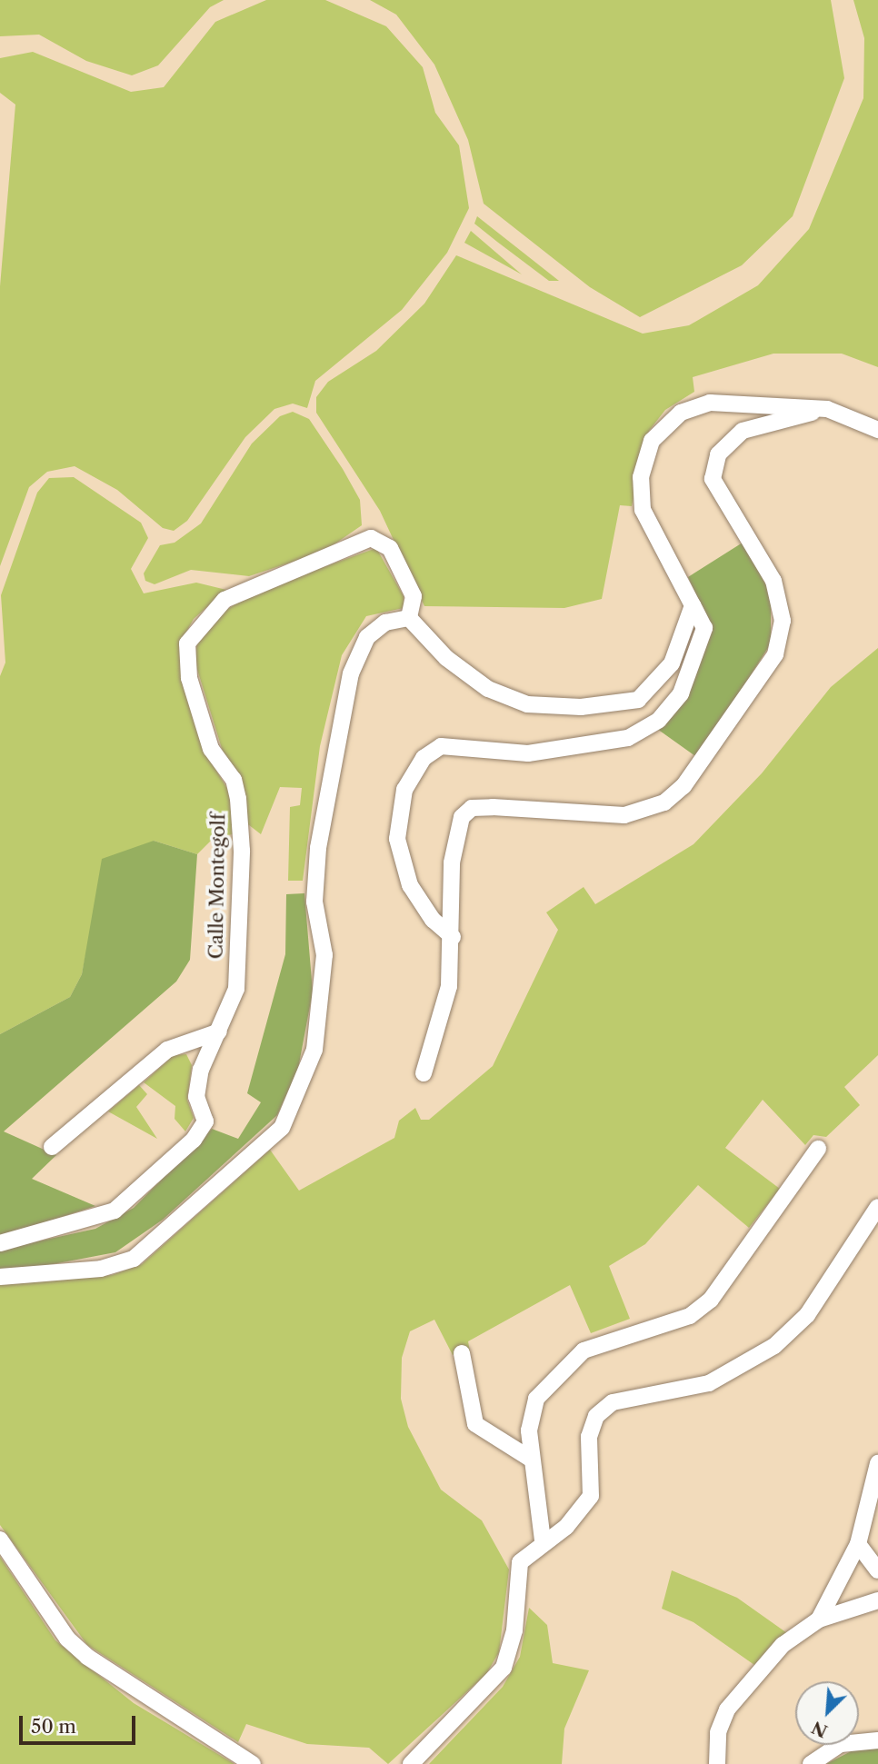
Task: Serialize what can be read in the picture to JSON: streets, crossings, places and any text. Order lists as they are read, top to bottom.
{
  "streets": {
    "street": ["Calle Montegolf"]
  },
  "scale_bar": "50 m",
  "north": "bottom left"
}
